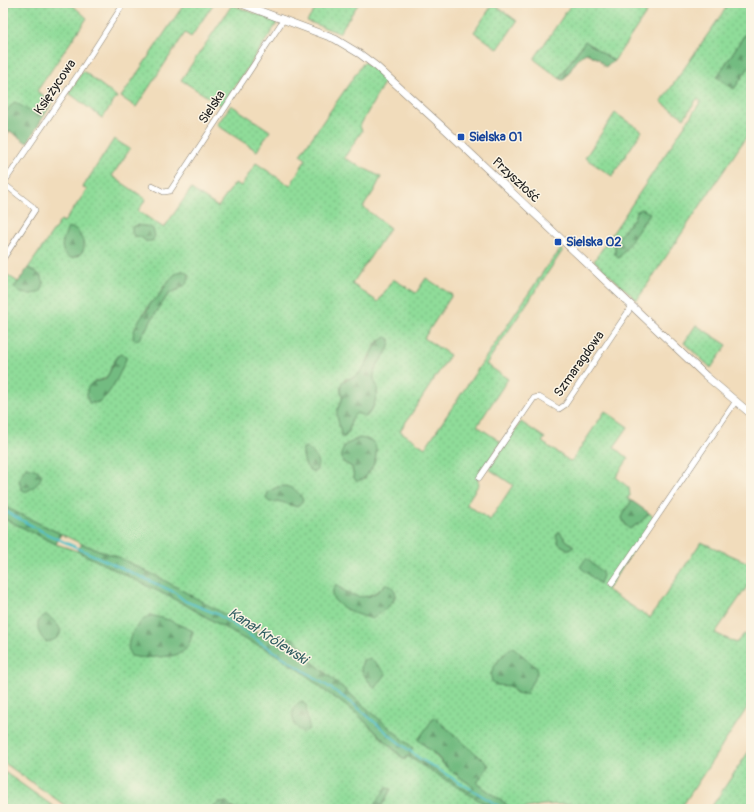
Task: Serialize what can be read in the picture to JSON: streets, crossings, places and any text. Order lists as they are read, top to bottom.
{
  "streets": {
    "street": [
      "Księżycowa",
      "Sielska",
      "Przyszłość",
      "Szmaragdowa"
    ]
  },
  "crossings": [
    ["Sielska", "Przyszłość"],
    ["Przyszłość", "Szmaragdowa"]
  ],
  "water": ["Kanał Królewski"],
  "places": {
    "transit": ["Sielska 01", "Sielska 02"]
  }
}
